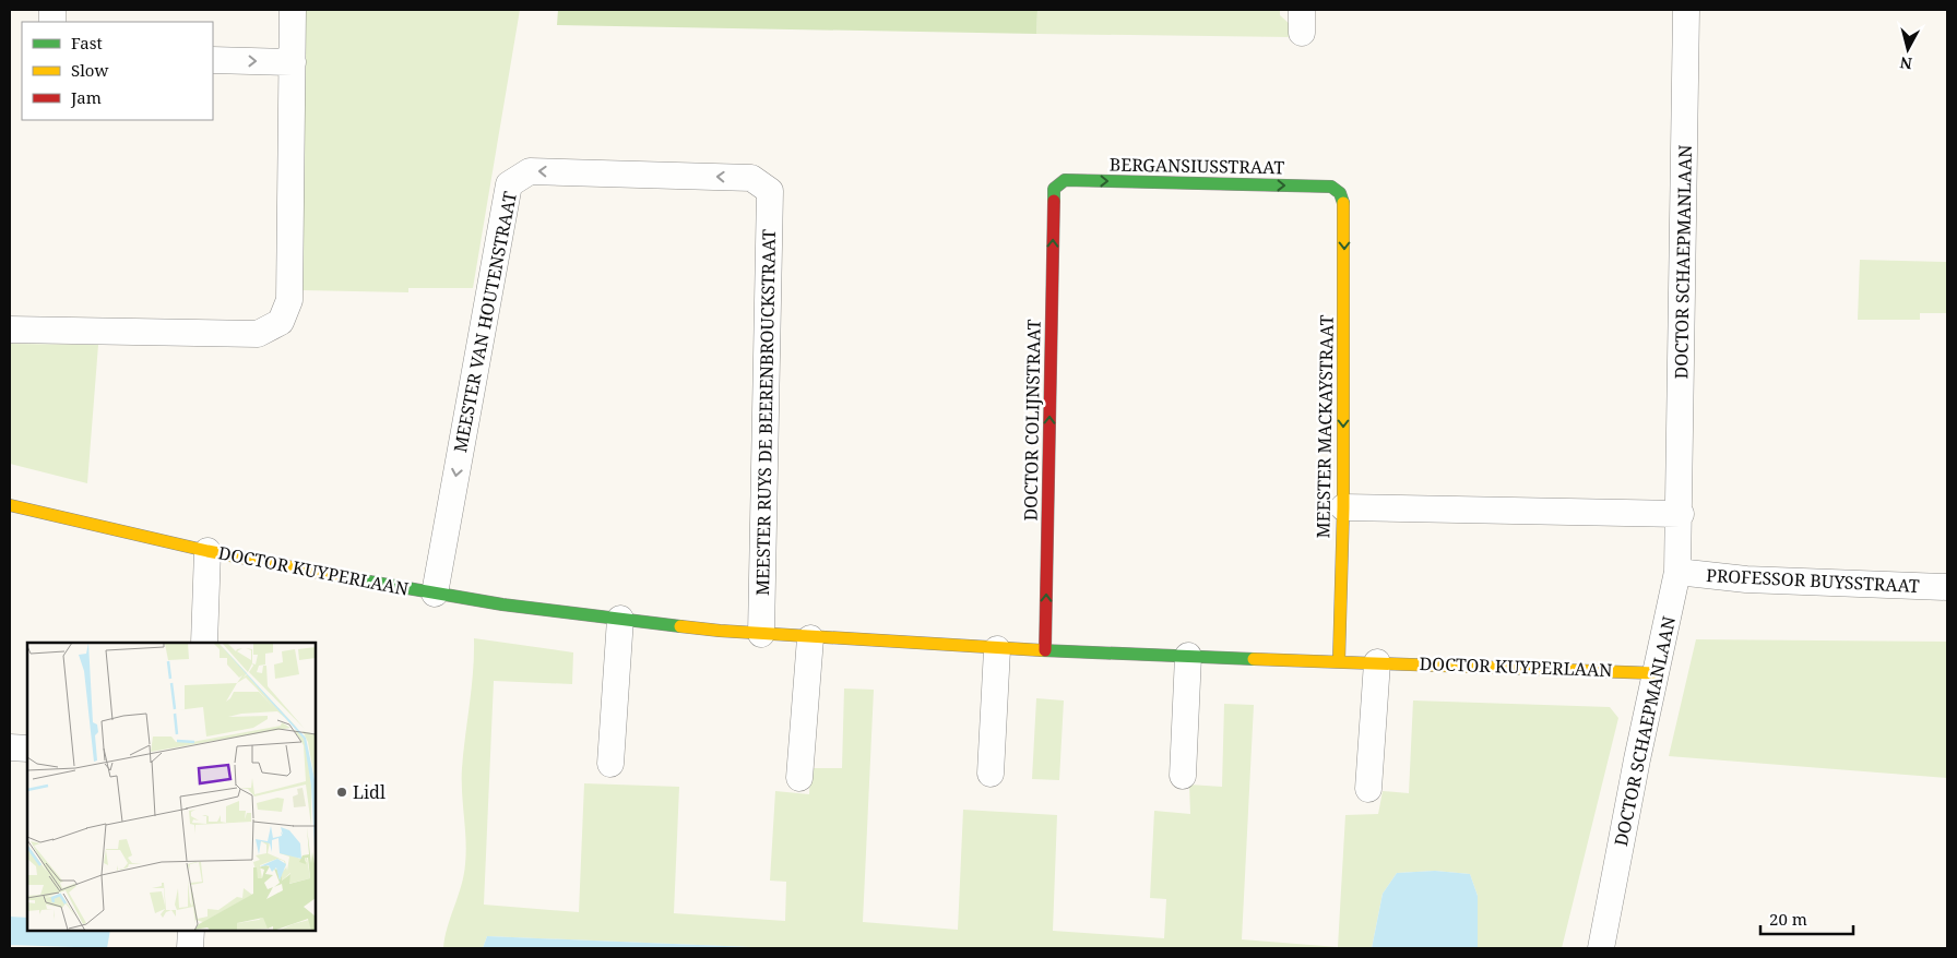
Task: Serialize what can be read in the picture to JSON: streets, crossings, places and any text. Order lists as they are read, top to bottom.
{
  "streets": {
    "street": [
      "BERGANSIUSSTRAAT",
      "DOCTOR SCHAEPMANLAAN",
      "MEESTER VAN HOUTENSTRAAT",
      "MEESTER RUYS DE BEERENBROUCKSTRAAT",
      "DOCTOR COLIJNSTRAAT",
      "MEESTER MACKAYSTRAAT",
      "DOCTOR KUYPERLAAN",
      "PROFESSOR BUYSSTRAAT"
    ]
  },
  "crossings": [
    ["BERGANSIUSSTRAAT", "DOCTOR COLIJNSTRAAT"],
    ["BERGANSIUSSTRAAT", "MEESTER MACKAYSTRAAT"],
    ["DOCTOR SCHAEPMANLAAN", "DOCTOR KUYPERLAAN"],
    ["DOCTOR SCHAEPMANLAAN", "PROFESSOR BUYSSTRAAT"],
    ["MEESTER VAN HOUTENSTRAAT", "MEESTER RUYS DE BEERENBROUCKSTRAAT"],
    ["MEESTER VAN HOUTENSTRAAT", "DOCTOR KUYPERLAAN"],
    ["MEESTER RUYS DE BEERENBROUCKSTRAAT", "DOCTOR KUYPERLAAN"],
    ["DOCTOR COLIJNSTRAAT", "DOCTOR KUYPERLAAN"],
    ["MEESTER MACKAYSTRAAT", "DOCTOR KUYPERLAAN"]
  ],
  "one_way": ["BERGANSIUSSTRAAT", "DOCTOR COLIJNSTRAAT", "MEESTER MACKAYSTRAAT"],
  "places": ["Lidl"],
  "legend": ["Fast", "Slow", "Jam"],
  "scale_bar": "20 m",
  "north": "bottom"
}
